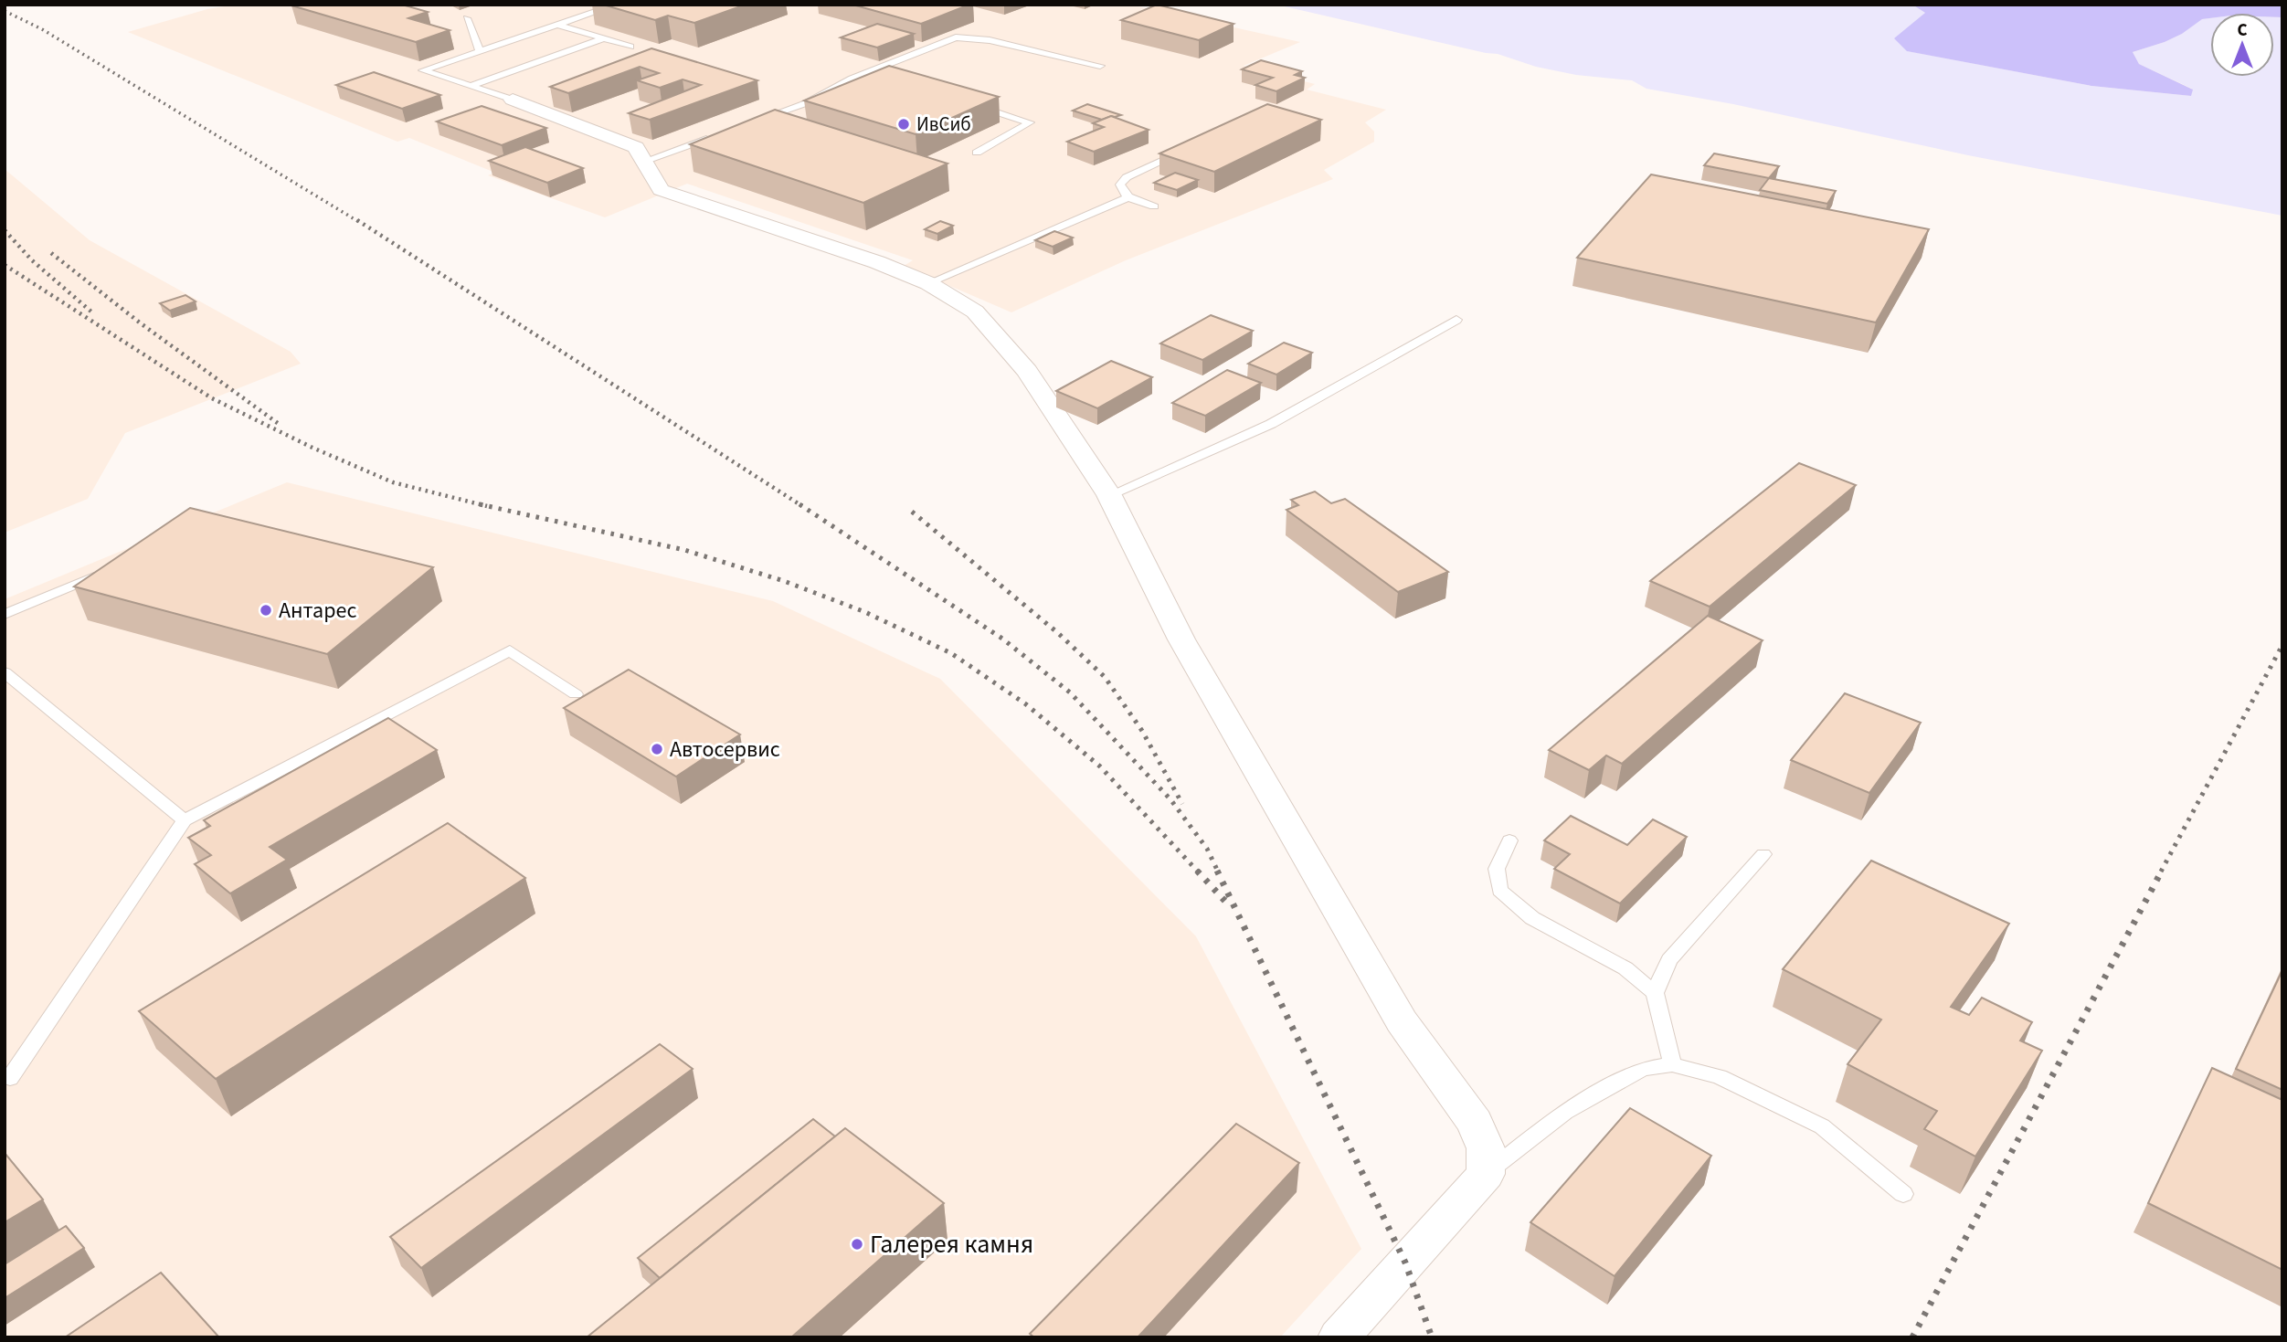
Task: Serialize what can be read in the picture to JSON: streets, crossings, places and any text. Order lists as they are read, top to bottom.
{
  "places": [
    "ИвСиб",
    "Антарес",
    "Автосервис",
    "Галерея камня"
  ],
  "north": "top"
}
